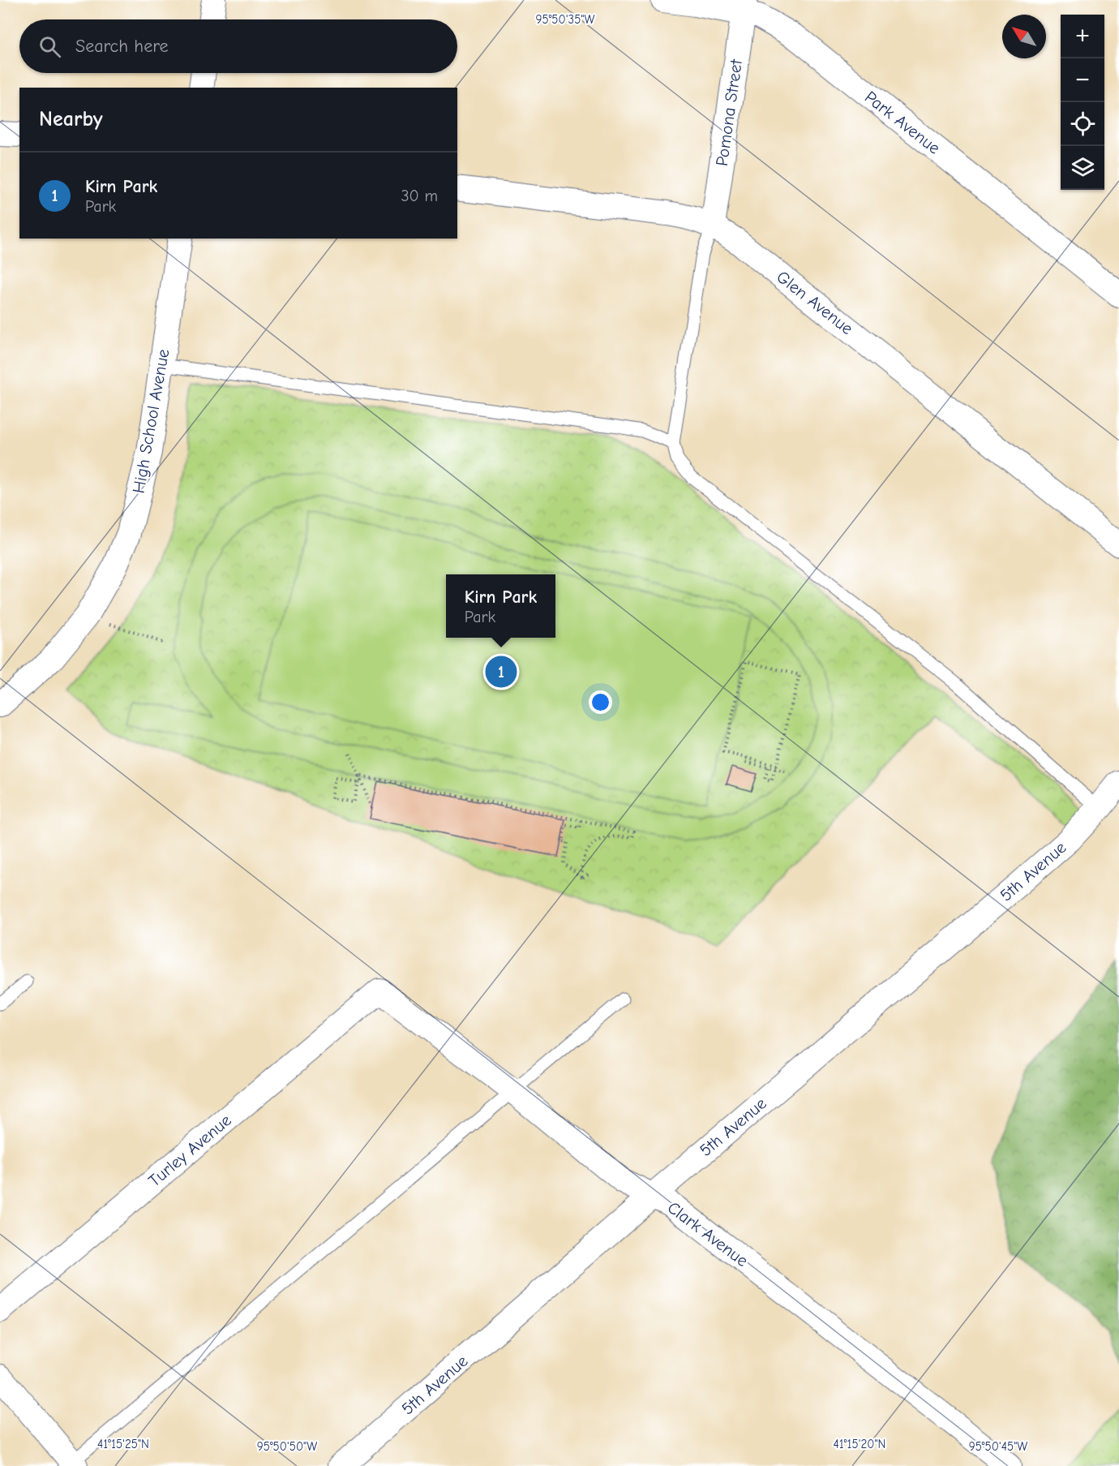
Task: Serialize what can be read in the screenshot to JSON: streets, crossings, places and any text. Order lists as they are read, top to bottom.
{
  "streets": {
    "street": [
      "Pomona Street",
      "Park Avenue",
      "Glen Avenue",
      "High School Avenue",
      "5th Avenue",
      "Turley Avenue",
      "Clark Avenue"
    ]
  },
  "crossings": [
    ["Pomona Street", "Park Avenue"],
    ["Pomona Street", "Glen Avenue"],
    ["5th Avenue", "Clark Avenue"],
    ["Turley Avenue", "Clark Avenue"]
  ],
  "north": "top left",
  "page": {
    "map_buttons": ["+", "−"],
    "search": "Search here",
    "heading": "Nearby",
    "list": [
      {
        "mark": "1",
        "name": "Kirn Park",
        "note": "Park",
        "value": "30 m"
      }
    ],
    "popup": ["Kirn Park", "Park"],
    "pins": "1"
  },
  "coordinates": [
    "95°50'35\"W",
    "41°15'25\"N",
    "41°15'20\"N",
    "95°50'50\"W",
    "95°50'45\"W"
  ]
}
